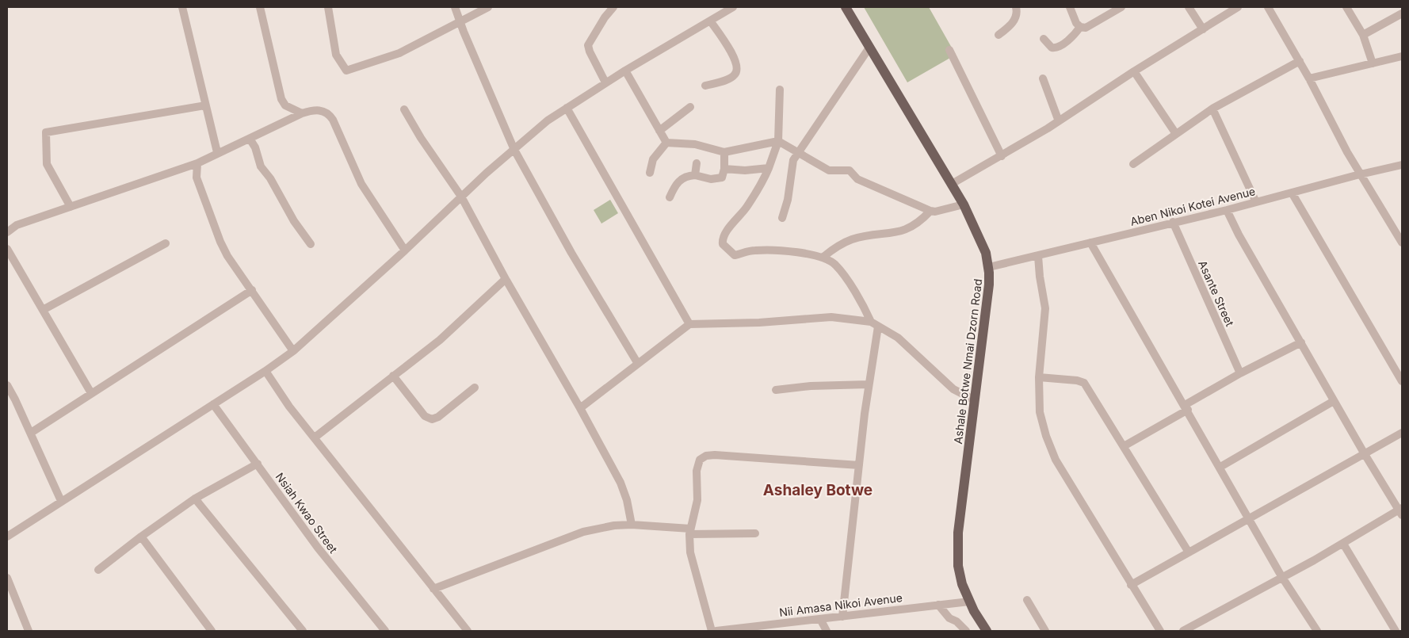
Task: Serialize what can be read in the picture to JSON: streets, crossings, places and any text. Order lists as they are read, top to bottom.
{
  "streets": {
    "main road": ["Ashale Botwe Nmai Dzorn Road"],
    "street": [
      "Aben Nikoi Kotei Avenue",
      "Asante Street",
      "Nsiah Kwao Street",
      "Nii Amasa Nikoi Avenue"
    ]
  },
  "crossings": [
    ["Aben Nikoi Kotei Avenue", "Asante Street"],
    ["Aben Nikoi Kotei Avenue", "Ashale Botwe Nmai Dzorn Road"],
    ["Ashale Botwe Nmai Dzorn Road", "Nii Amasa Nikoi Avenue"]
  ],
  "districts": ["Ashaley Botwe"]
}
